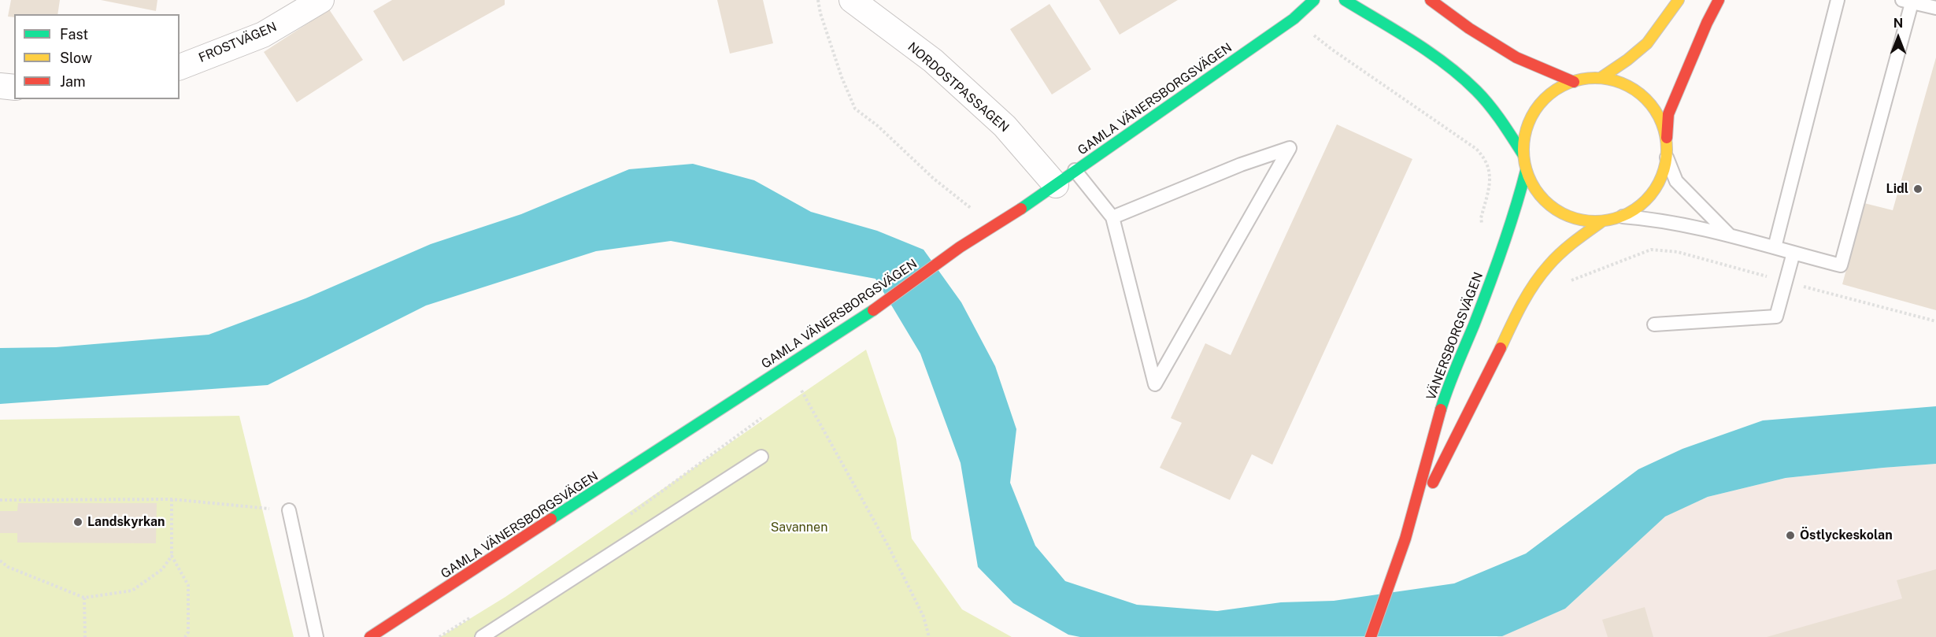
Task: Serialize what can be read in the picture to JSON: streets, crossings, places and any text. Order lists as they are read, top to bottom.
{
  "streets": {
    "main road": ["GAMLA VÄNERSBORGSVÄGEN", "VÄNERSBORGSVÄGEN"],
    "street": ["FROSTVÄGEN", "NORDOSTPASSAGEN"]
  },
  "crossings": [
    ["NORDOSTPASSAGEN", "GAMLA VÄNERSBORGSVÄGEN"]
  ],
  "parks": ["Savannen"],
  "places": ["Lidl", "Landskyrkan", "Östlyckeskolan"],
  "legend": ["Fast", "Slow", "Jam"],
  "north": "top"
}
